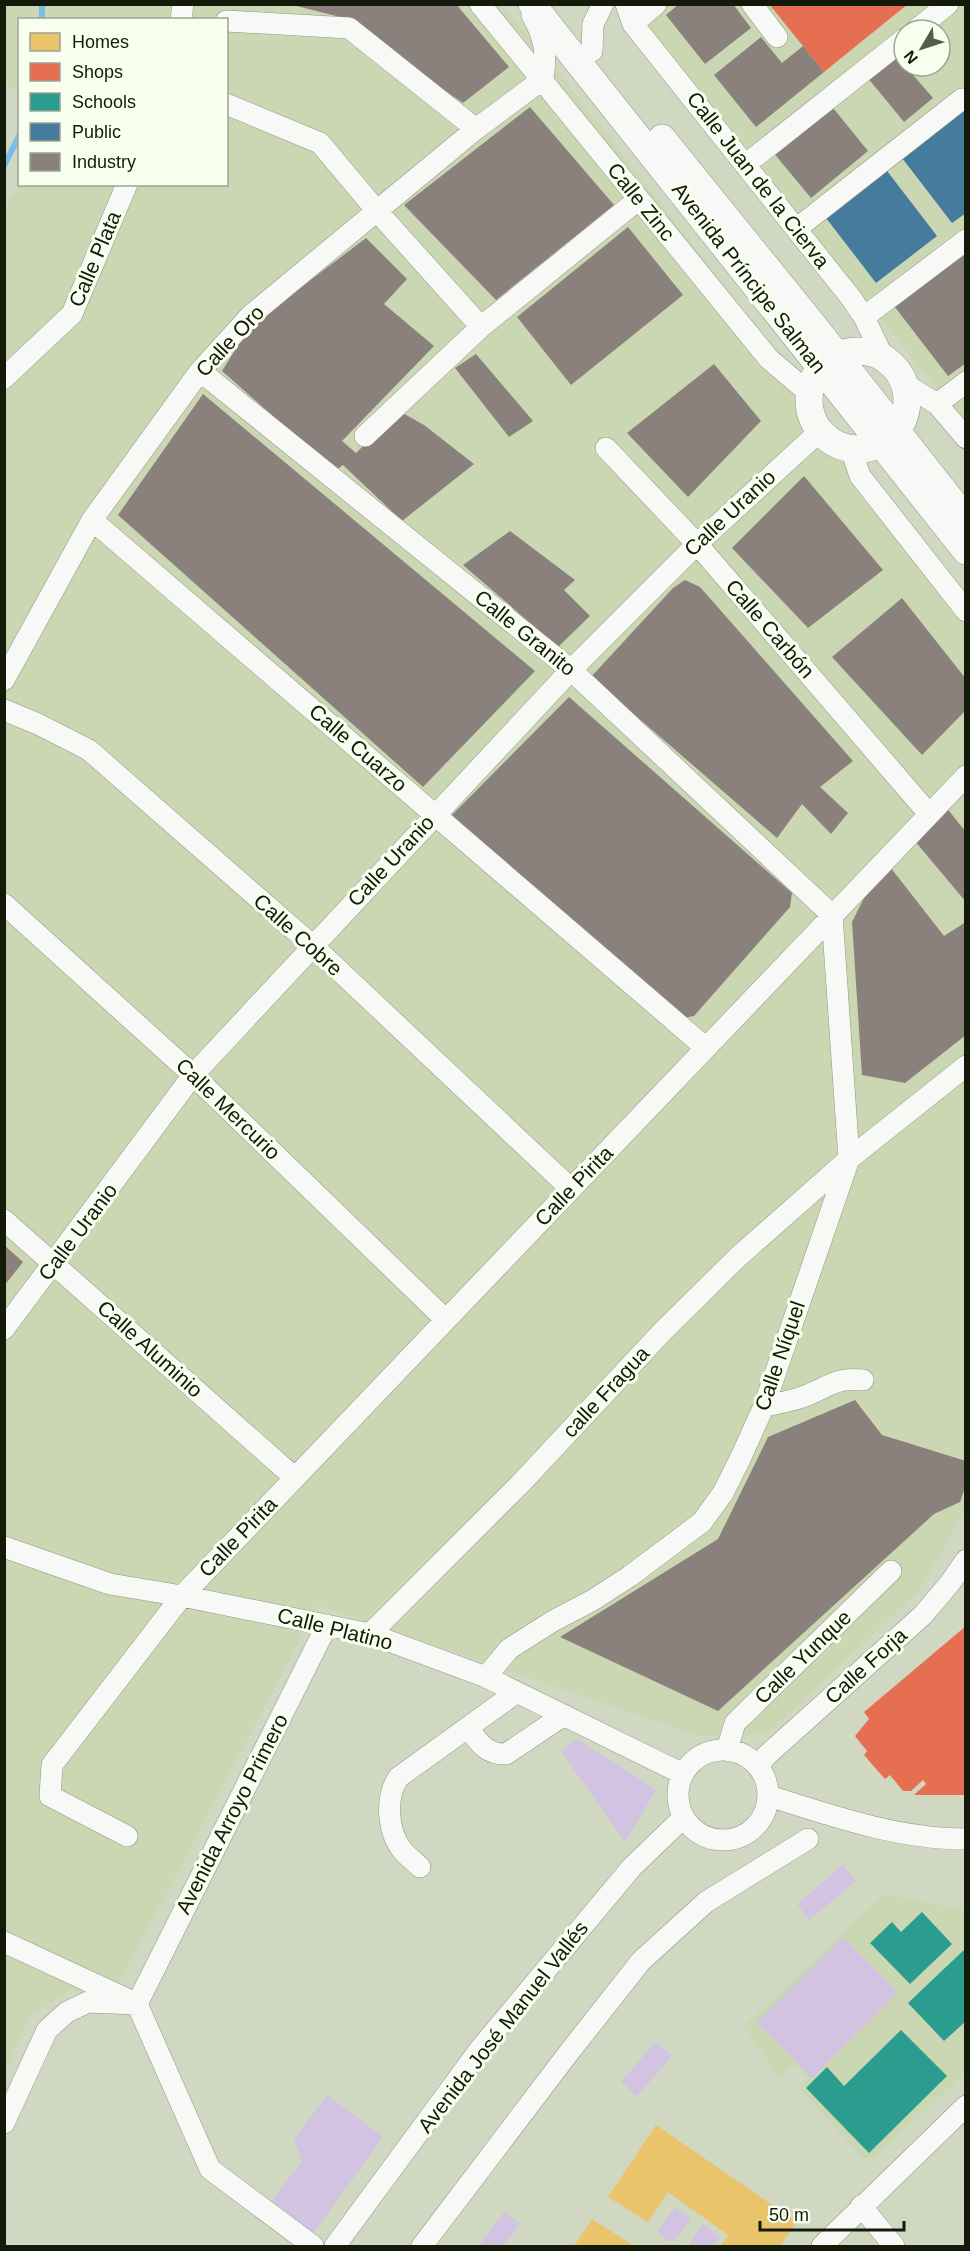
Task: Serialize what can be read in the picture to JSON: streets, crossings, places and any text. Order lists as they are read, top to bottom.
{
  "streets": {
    "main road": ["Avenida Príncipe Salman"],
    "street": [
      "Calle Juan de la Cierva",
      "Calle Zinc",
      "Calle Plata",
      "Calle Oro",
      "Calle Uranio",
      "Calle Carbón",
      "Calle Granito",
      "Calle Cuarzo",
      "Calle Cobre",
      "Calle Mercurio",
      "Calle Pirita",
      "Calle Aluminio",
      "Calle Níquel",
      "calle Fragua",
      "Calle Platino",
      "Calle Yunque",
      "Calle Forja",
      "Avenida Arroyo Primero",
      "Avenida José Manuel Vallés"
    ]
  },
  "crossings": [
    ["Calle Zinc", "Calle Oro"],
    ["Calle Oro", "Calle Granito"],
    ["Calle Oro", "Calle Cuarzo"],
    ["Calle Uranio", "Calle Carbón"],
    ["Calle Uranio", "Calle Granito"],
    ["Calle Uranio", "Calle Cuarzo"],
    ["Calle Uranio", "Calle Cobre"],
    ["Calle Uranio", "Calle Mercurio"],
    ["Calle Uranio", "Calle Aluminio"],
    ["Calle Carbón", "Calle Pirita"],
    ["Calle Granito", "Calle Pirita"],
    ["Calle Granito", "Calle Níquel"],
    ["Calle Cuarzo", "Calle Pirita"],
    ["Calle Cobre", "Calle Pirita"],
    ["Calle Mercurio", "Calle Pirita"],
    ["Calle Pirita", "Calle Aluminio"],
    ["Calle Pirita", "Calle Níquel"],
    ["Calle Pirita", "Calle Platino"],
    ["Calle Níquel", "calle Fragua"],
    ["Calle Níquel", "Calle Platino"],
    ["calle Fragua", "Calle Platino"],
    ["Calle Platino", "Calle Yunque"],
    ["Calle Platino", "Calle Forja"],
    ["Calle Platino", "Avenida Arroyo Primero"],
    ["Calle Platino", "Avenida José Manuel Vallés"],
    ["Calle Yunque", "Calle Forja"],
    ["Calle Yunque", "Avenida José Manuel Vallés"],
    ["Calle Forja", "Avenida José Manuel Vallés"]
  ],
  "legend": [
    "Homes",
    "Shops",
    "Schools",
    "Public",
    "Industry"
  ],
  "scale_bar": "50 m",
  "north": "bottom left"
}
